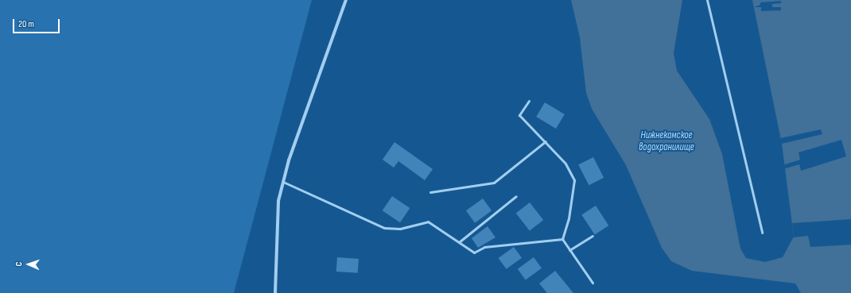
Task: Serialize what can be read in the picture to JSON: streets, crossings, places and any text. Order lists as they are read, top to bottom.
{
  "water": ["Нижнекамское водохранилище"],
  "scale_bar": "20 m",
  "north": "left"
}
